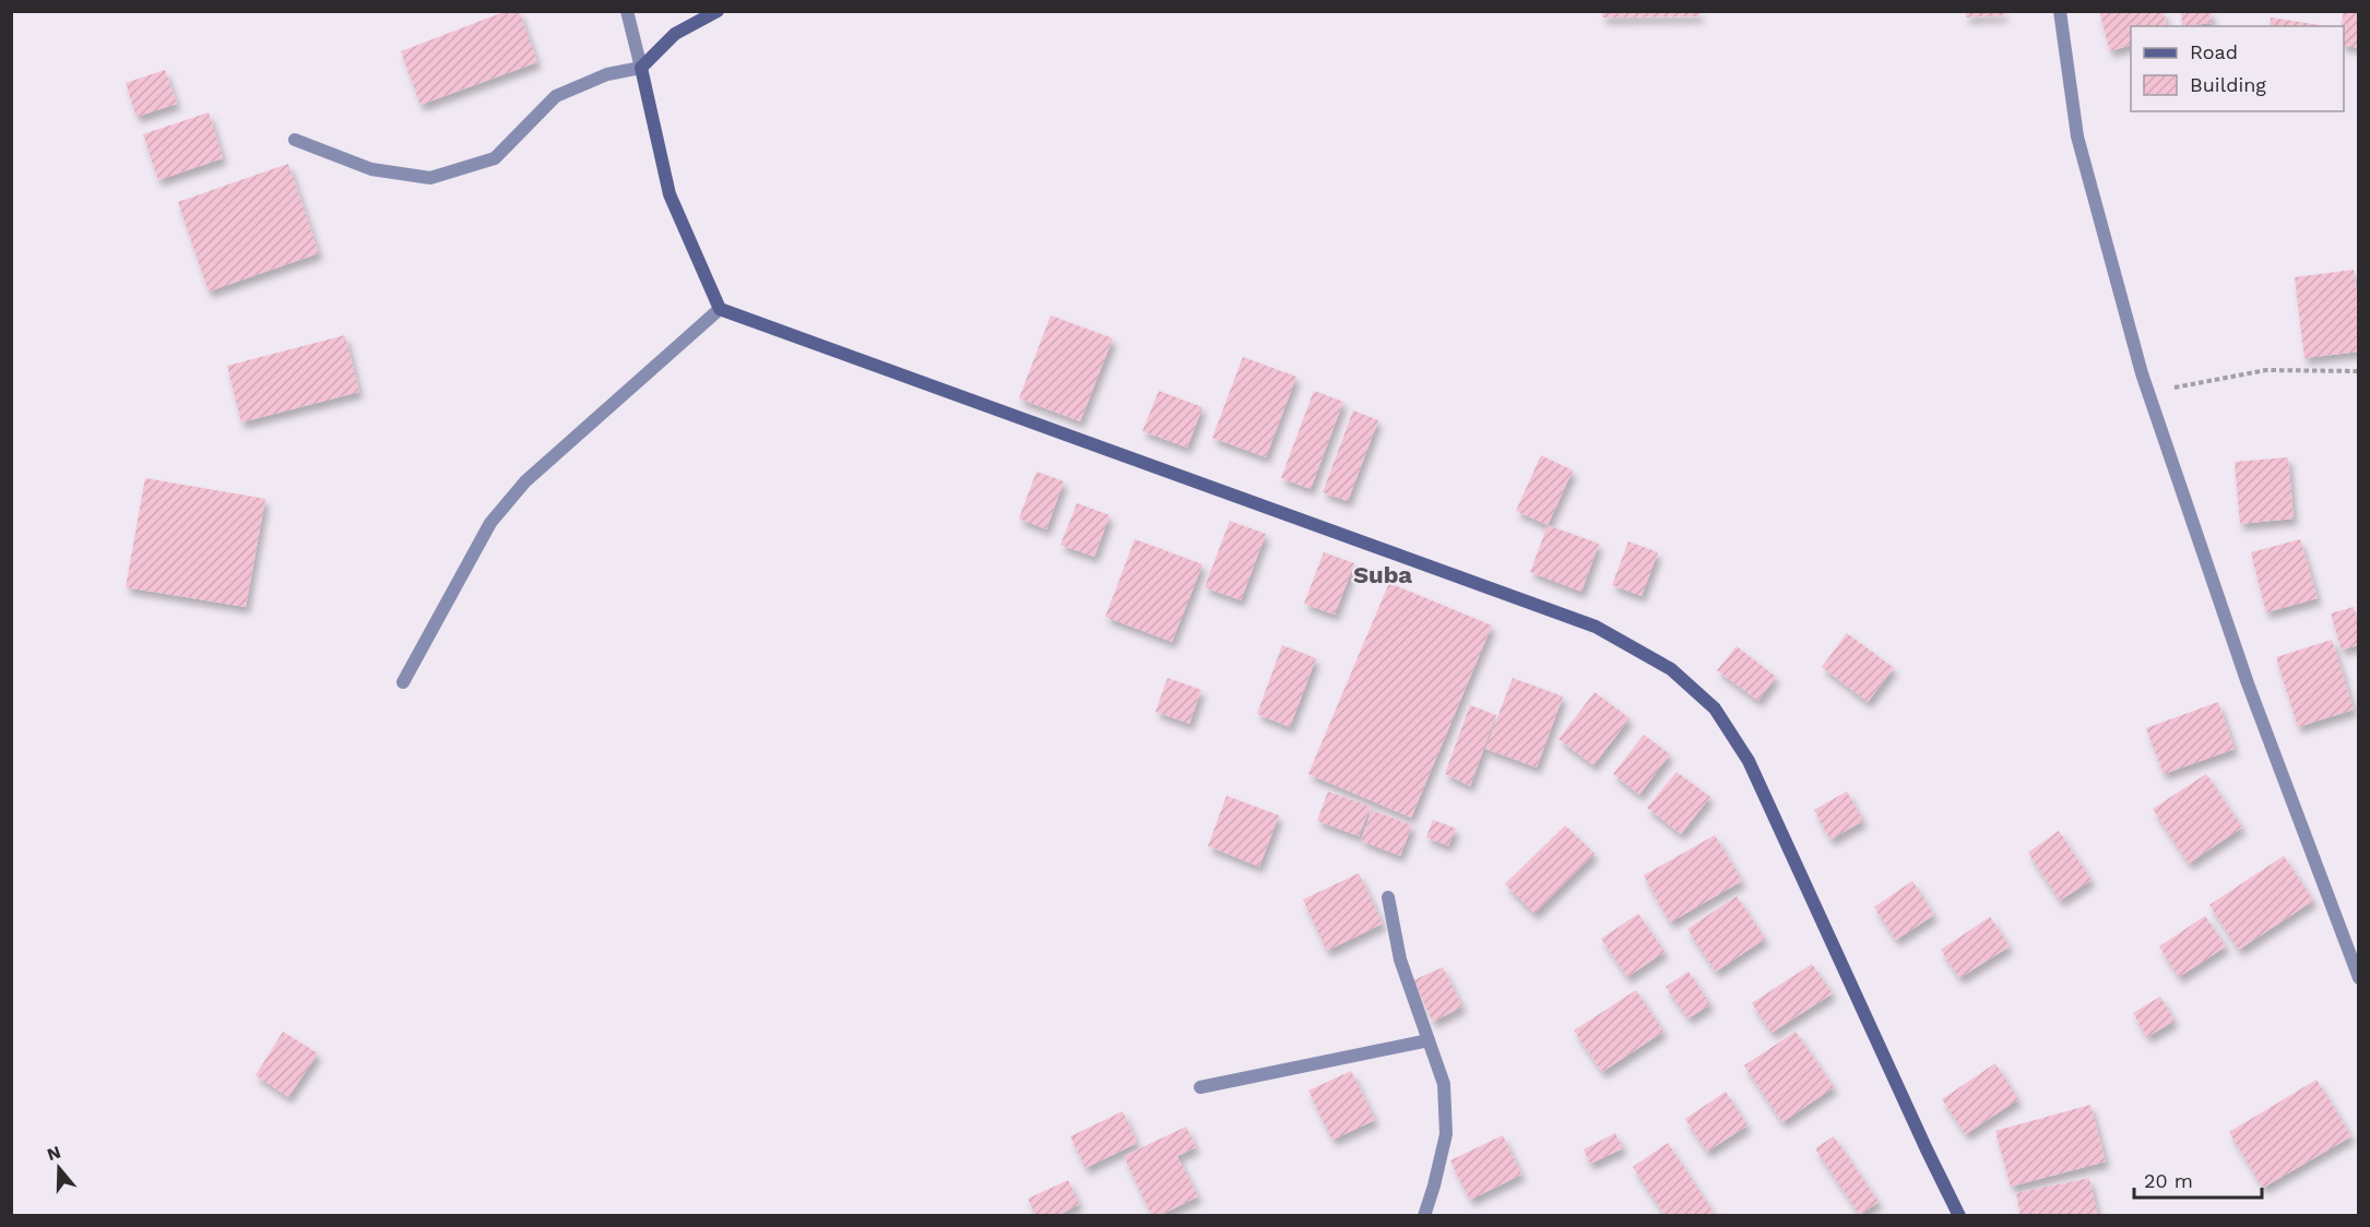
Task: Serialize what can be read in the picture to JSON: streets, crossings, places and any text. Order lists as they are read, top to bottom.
{
  "districts": ["Suba"],
  "legend": ["Road", "Building"],
  "scale_bar": "20 m",
  "north": "top"
}
